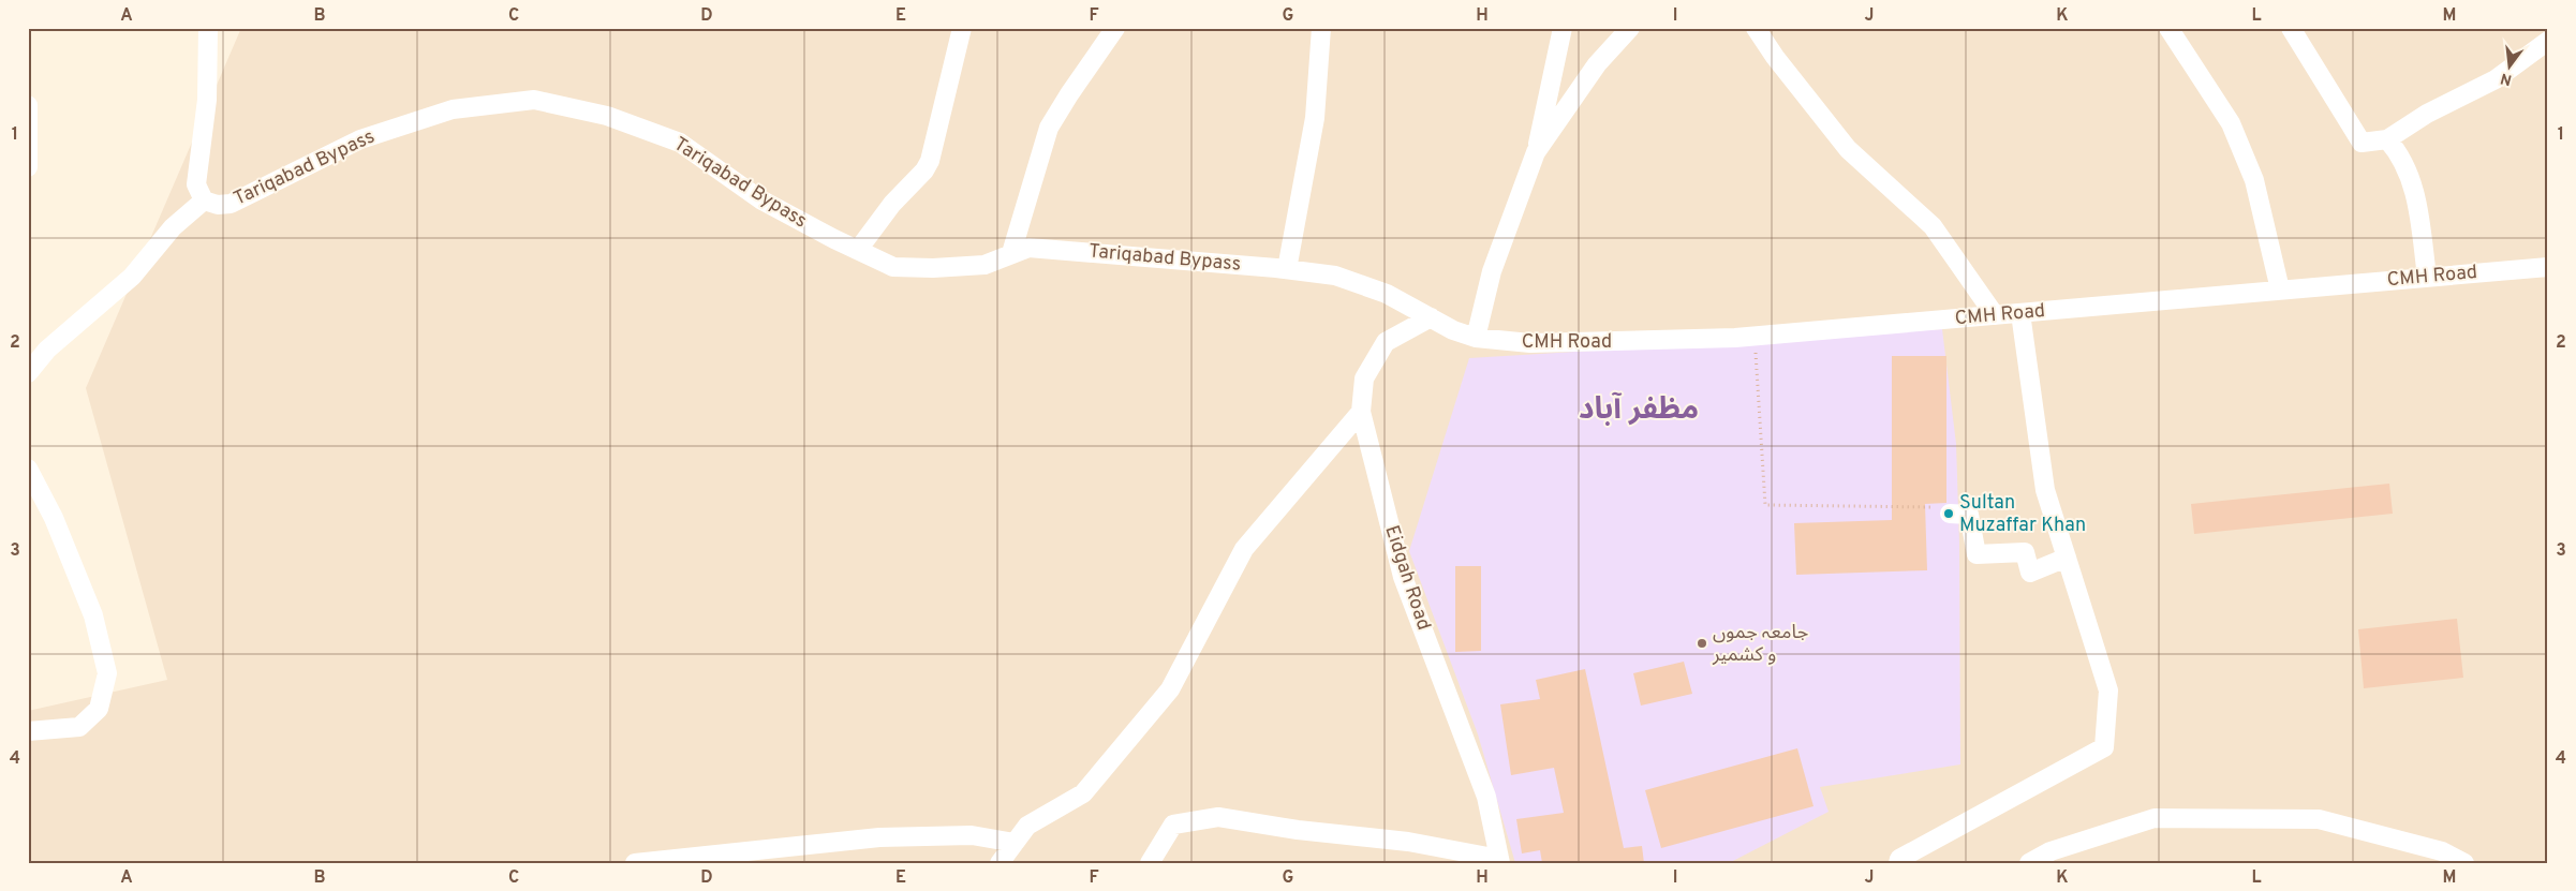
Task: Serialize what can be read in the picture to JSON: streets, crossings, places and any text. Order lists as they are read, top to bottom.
{
  "streets": {
    "street": ["Tariqabad Bypass", "CMH Road", "Eidgah Road"]
  },
  "crossings": [
    ["Tariqabad Bypass", "CMH Road"],
    ["Tariqabad Bypass", "Eidgah Road"]
  ],
  "districts": ["مظفر آباد"],
  "places": ["Sultan Muzaffar Khan", "جامعہ جموں و کشمیر"],
  "north": "bottom",
  "grid": {
    "columns": [
      "A",
      "B",
      "C",
      "D",
      "E",
      "F",
      "G",
      "H",
      "I",
      "J",
      "K",
      "L",
      "M"
    ],
    "rows": [
      "1",
      "2",
      "3",
      "4"
    ]
  }
}
